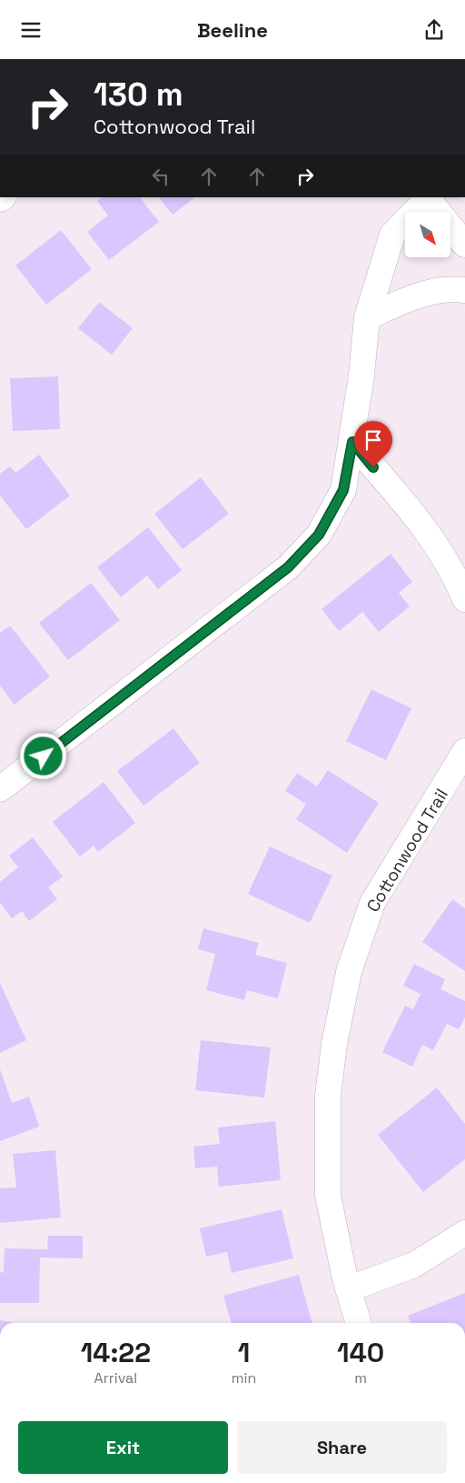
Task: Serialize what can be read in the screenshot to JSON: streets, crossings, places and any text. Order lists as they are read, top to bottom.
{
  "streets": {
    "street": ["Cottonwood Trail"]
  },
  "north": "bottom right",
  "page": {
    "header": "Beeline",
    "turn": ["130 m", "Cottonwood Trail"],
    "eta": [
      "14:22",
      "Arrival",
      "1",
      "min",
      "140",
      "m"
    ],
    "buttons": ["Exit", "Share"]
  }
}
